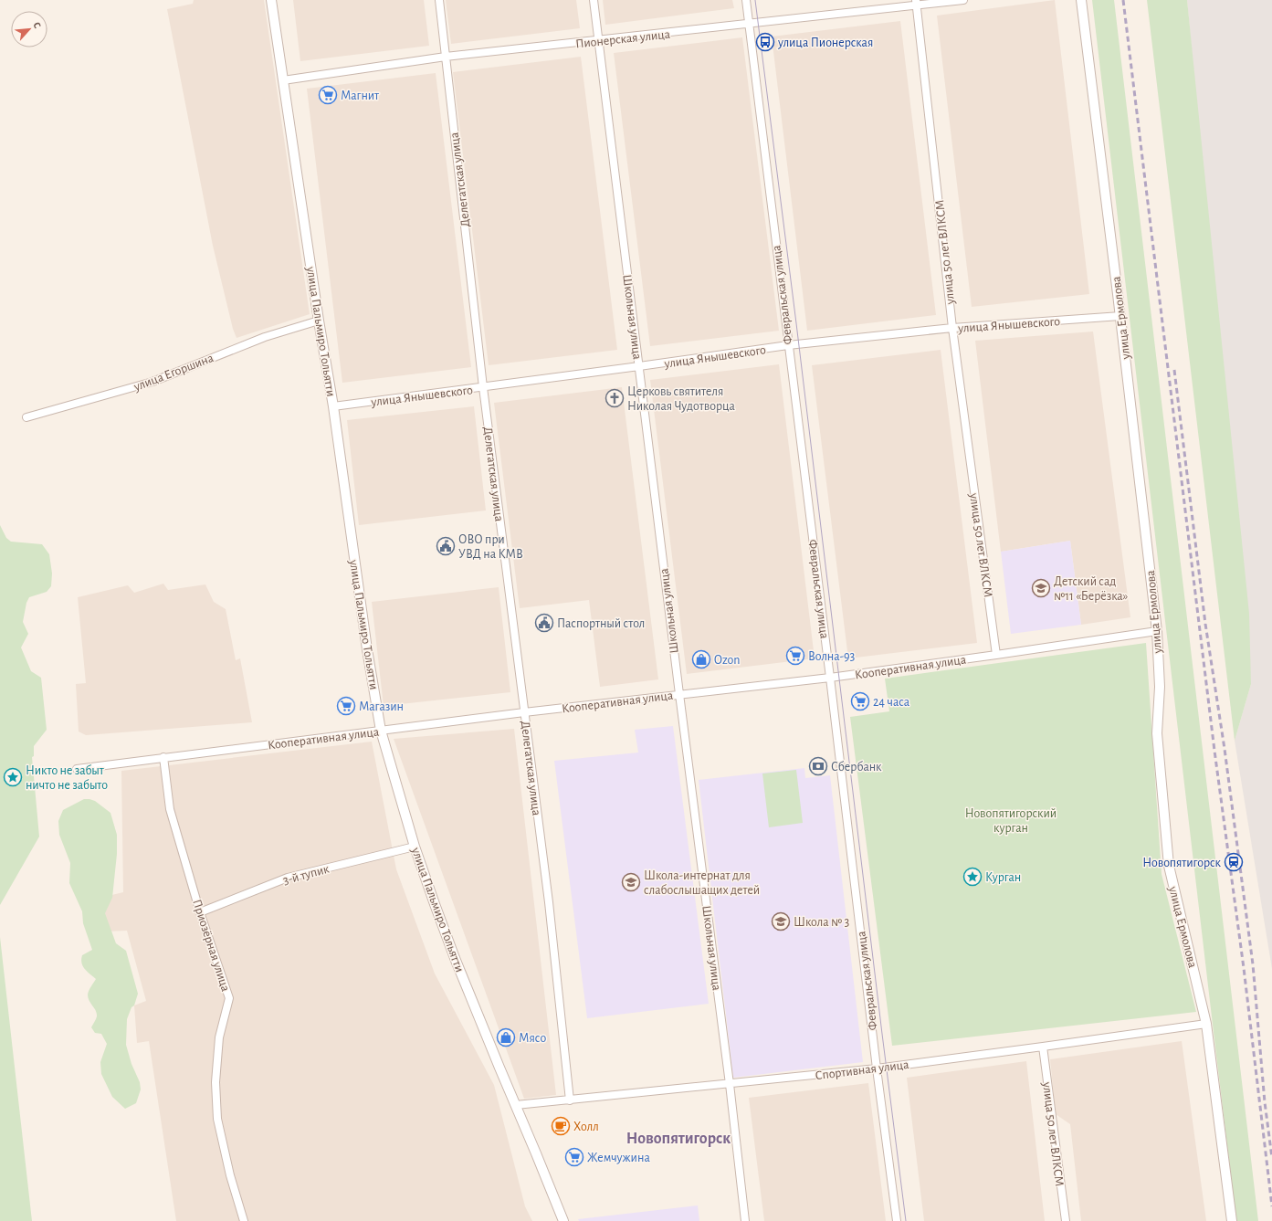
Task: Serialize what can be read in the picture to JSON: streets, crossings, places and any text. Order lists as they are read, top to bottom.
{
  "streets": {
    "street": [
      "Пионерская улица",
      "Делегатская улица",
      "улица 50 лет ВЛКСМ",
      "Февральская улица",
      "Школьная улица",
      "улица Ермолова",
      "улица Янышевского",
      "улица Пальмиро Тольятти",
      "улица Егоршина",
      "Кооперативная улица",
      "3-й тупик",
      "Приозёрная улица",
      "Спортивная улица"
    ]
  },
  "crossings": [
    ["Пионерская улица", "Делегатская улица"],
    ["Пионерская улица", "улица 50 лет ВЛКСМ"],
    ["Пионерская улица", "Февральская улица"],
    ["Пионерская улица", "Школьная улица"],
    ["Пионерская улица", "улица Пальмиро Тольятти"],
    ["Делегатская улица", "улица Янышевского"],
    ["Делегатская улица", "Кооперативная улица"],
    ["Делегатская улица", "Спортивная улица"],
    ["улица 50 лет ВЛКСМ", "улица Янышевского"],
    ["улица 50 лет ВЛКСМ", "Кооперативная улица"],
    ["улица 50 лет ВЛКСМ", "Спортивная улица"],
    ["Февральская улица", "улица Янышевского"],
    ["Февральская улица", "Кооперативная улица"],
    ["Февральская улица", "Спортивная улица"],
    ["Школьная улица", "улица Янышевского"],
    ["Школьная улица", "Кооперативная улица"],
    ["Школьная улица", "Спортивная улица"],
    ["улица Ермолова", "улица Янышевского"],
    ["улица Ермолова", "Кооперативная улица"],
    ["улица Ермолова", "Спортивная улица"],
    ["улица Янышевского", "улица Пальмиро Тольятти"],
    ["улица Пальмиро Тольятти", "улица Егоршина"],
    ["улица Пальмиро Тольятти", "Кооперативная улица"],
    ["улица Пальмиро Тольятти", "3-й тупик"],
    ["улица Пальмиро Тольятти", "Спортивная улица"],
    ["Кооперативная улица", "Приозёрная улица"],
    ["3-й тупик", "Приозёрная улица"]
  ],
  "districts": ["Новопятигорск"],
  "parks": ["Новопятигорский курган"],
  "places": {
    "bus stop": ["улица Пионерская"],
    "supermarket": [
      "Магнит",
      "Волна-93",
      "24 часа",
      "Магазин",
      "Жемчужина"
    ],
    "church": ["Церковь святителя Николая Чудотворца"],
    "public building": ["ОВО при УВД на КМВ", "Паспортный стол"],
    "school or university": ["Детский сад №11 «Берёзка»", "Школа-интернат для слабослышащих детей", "Школа № 3"],
    "shop": ["Ozon", "Мясо"],
    "bank": ["Сбербанк"],
    "place": ["Никто не забыт ничто не забыто", "Курган"],
    "station": ["Новопятигорск"],
    "cafe": ["Холл"]
  },
  "north": "top right"
}
